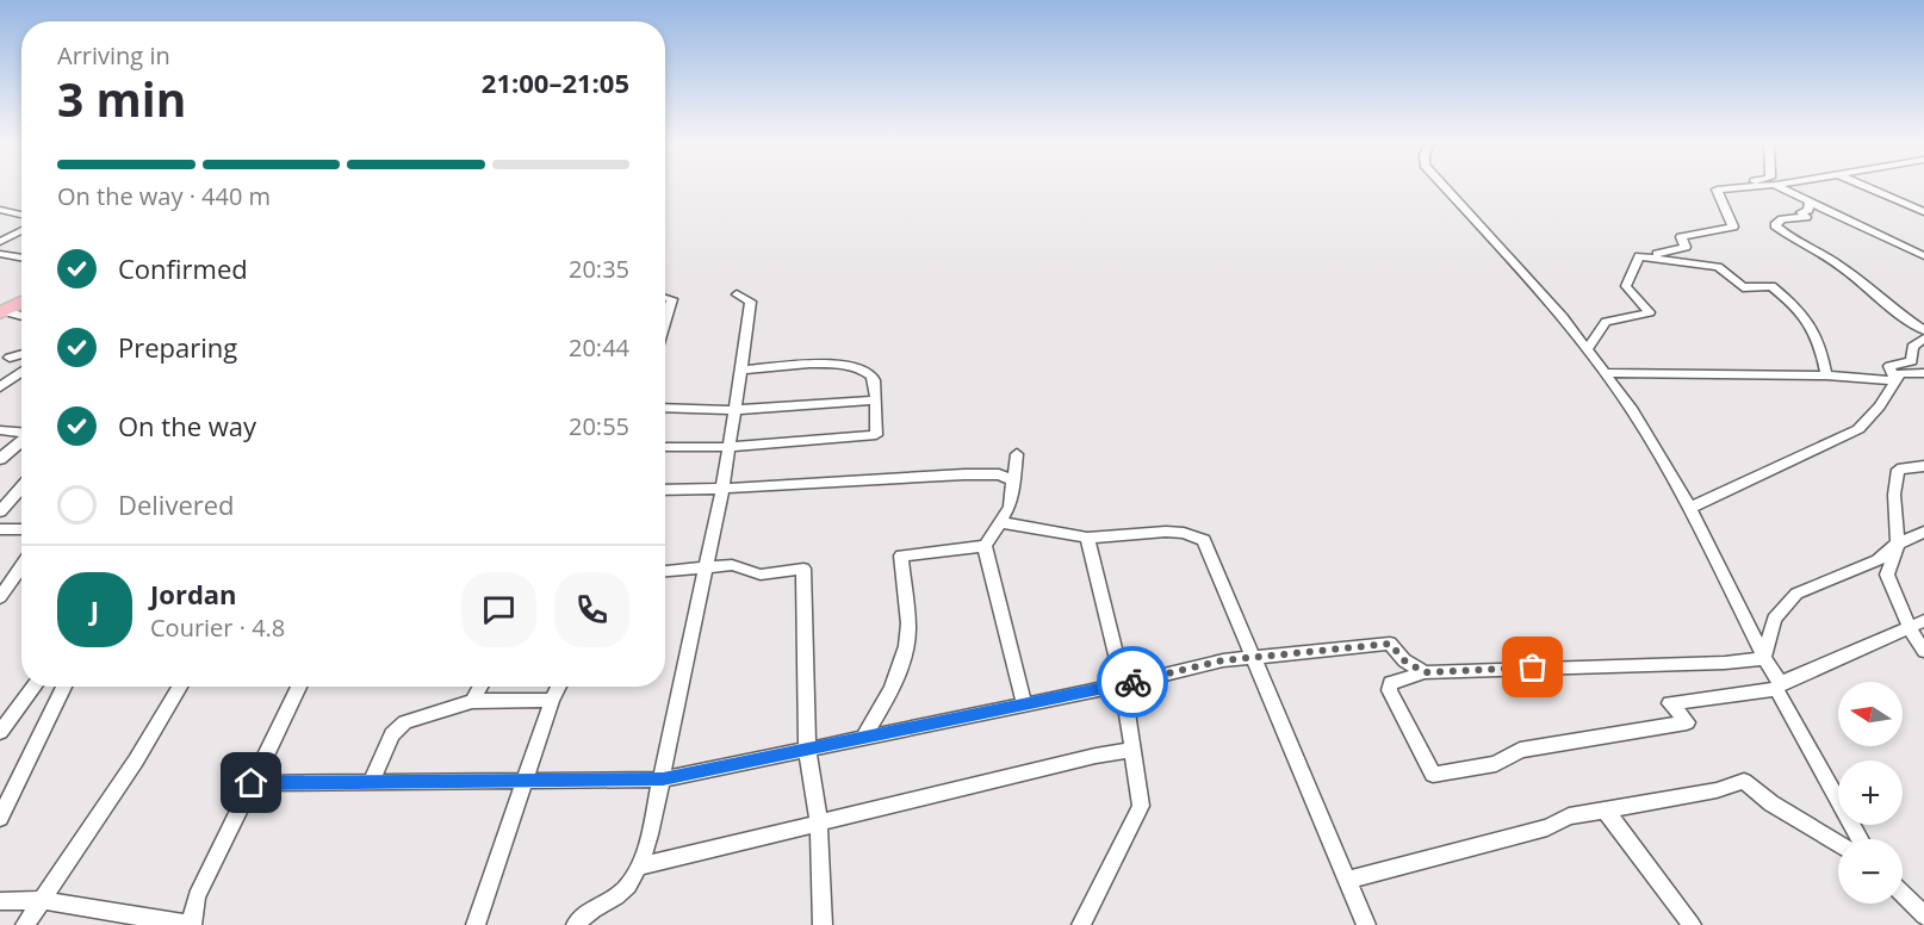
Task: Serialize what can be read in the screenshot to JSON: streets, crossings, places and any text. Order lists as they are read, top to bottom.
{
  "north": "left",
  "page": {
    "heading": ["3 min", "Arriving in", "21:00–21:05"],
    "panel": ["Jordan", "Courier · 4.8"],
    "bar": "On the way · 440 m",
    "list": [
      ["Confirmed", "20:35"],
      ["Preparing", "20:44"],
      ["On the way", "20:55"],
      "Delivered"
    ],
    "round": "J",
    "map_buttons": ["+", "−"]
  }
}
